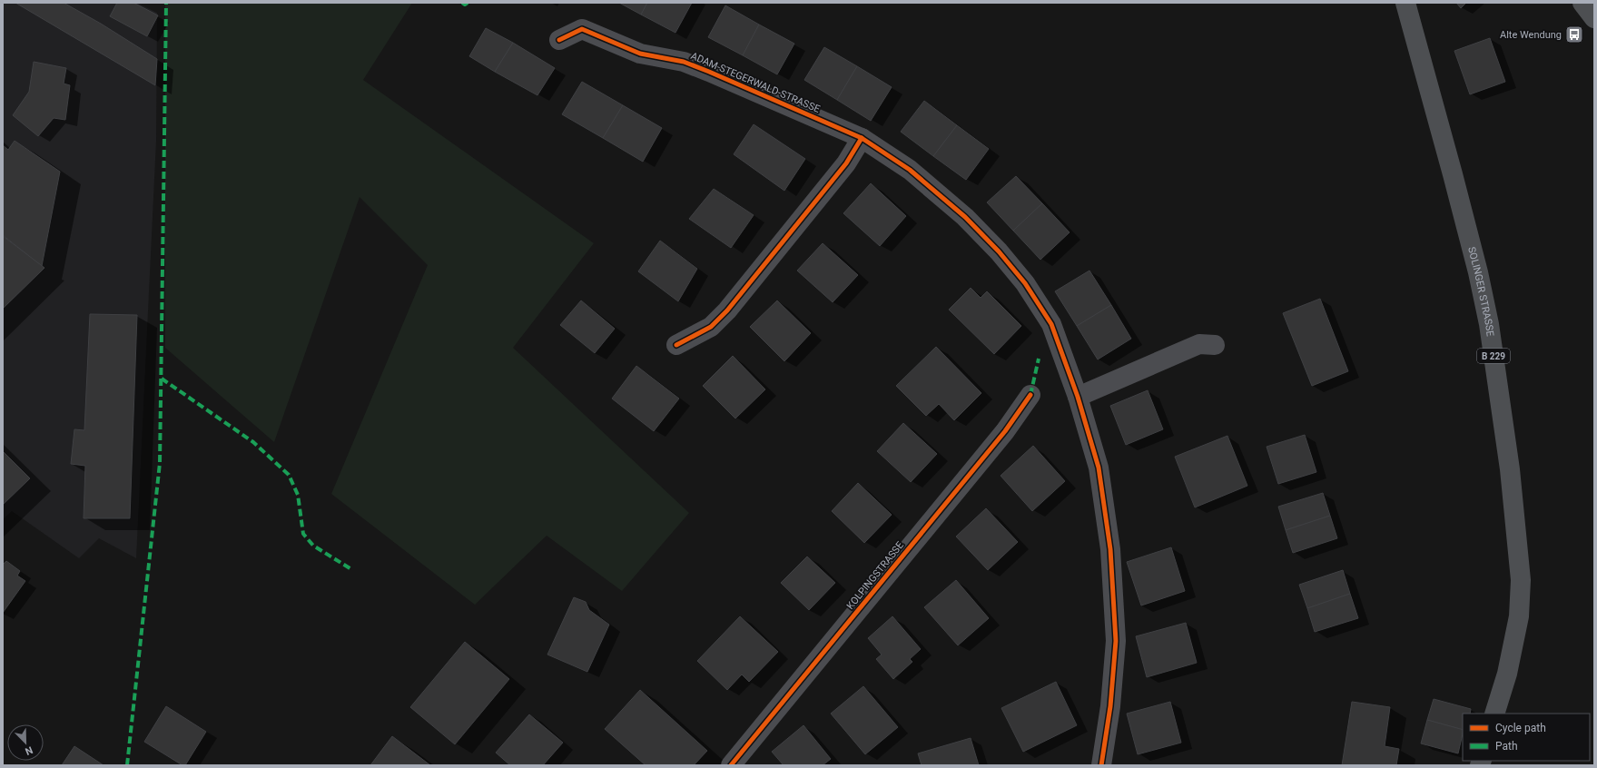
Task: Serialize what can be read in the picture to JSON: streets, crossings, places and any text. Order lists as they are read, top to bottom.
{
  "streets": {
    "main road": ["SOLINGER STRASSE", "B 229"],
    "street": ["ADAM-STEGERWALD-STRASSE", "KOLPINGSTRASSE"]
  },
  "places": {
    "bus stop": ["Alte Wendung"]
  },
  "legend": ["Cycle path", "Path"],
  "north": "bottom right"
}
